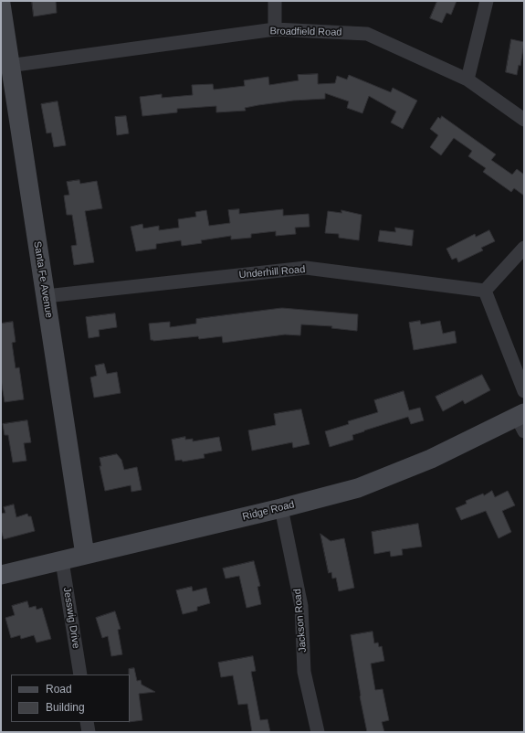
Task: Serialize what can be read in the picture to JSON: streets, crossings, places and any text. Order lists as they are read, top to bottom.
{
  "streets": {
    "main road": ["Santa Fe Avenue", "Ridge Road"],
    "street": [
      "Broadfield Road",
      "Underhill Road",
      "Jesswig Drive",
      "Jackson Road"
    ]
  },
  "crossings": [
    ["Broadfield Road", "Santa Fe Avenue"],
    ["Underhill Road", "Santa Fe Avenue"],
    ["Santa Fe Avenue", "Ridge Road"],
    ["Ridge Road", "Jesswig Drive"],
    ["Ridge Road", "Jackson Road"]
  ],
  "legend": ["Road", "Building"]
}
